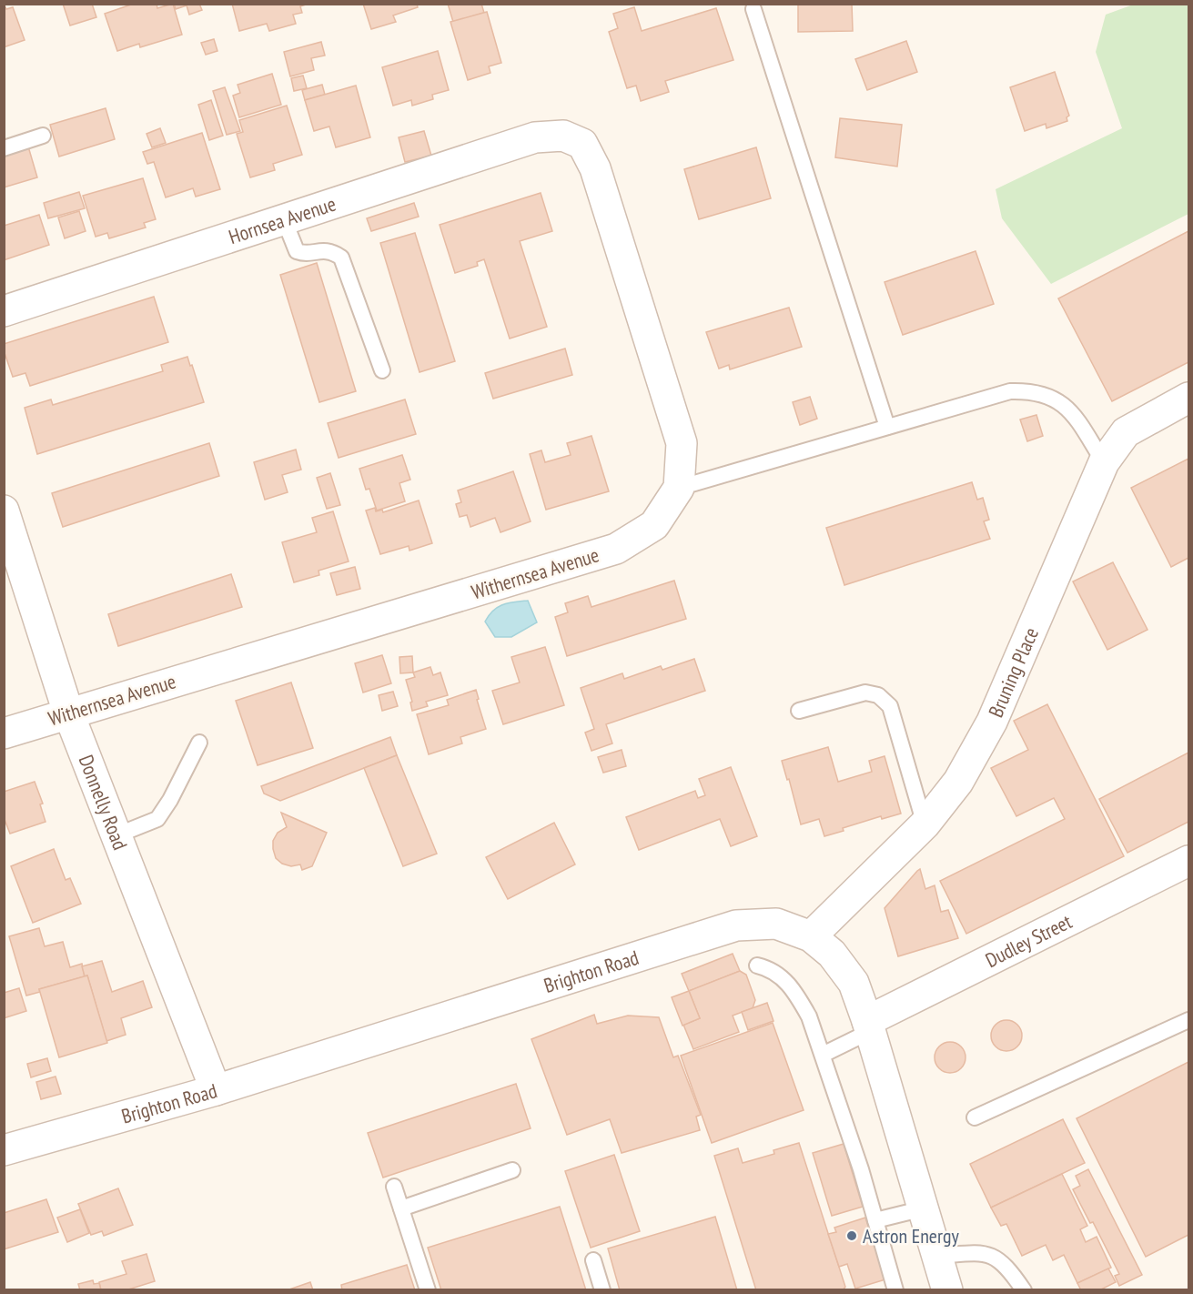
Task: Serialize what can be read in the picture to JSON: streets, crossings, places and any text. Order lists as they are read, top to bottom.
{
  "streets": {
    "street": [
      "Hornsea Avenue",
      "Withernsea Avenue",
      "Bruning Place",
      "Donnelly Road",
      "Dudley Street",
      "Brighton Road"
    ]
  },
  "crossings": [
    ["Hornsea Avenue", "Withernsea Avenue"],
    ["Withernsea Avenue", "Donnelly Road"],
    ["Bruning Place", "Brighton Road"],
    ["Donnelly Road", "Brighton Road"],
    ["Dudley Street", "Brighton Road"]
  ],
  "places": ["Astron Energy"]
}
